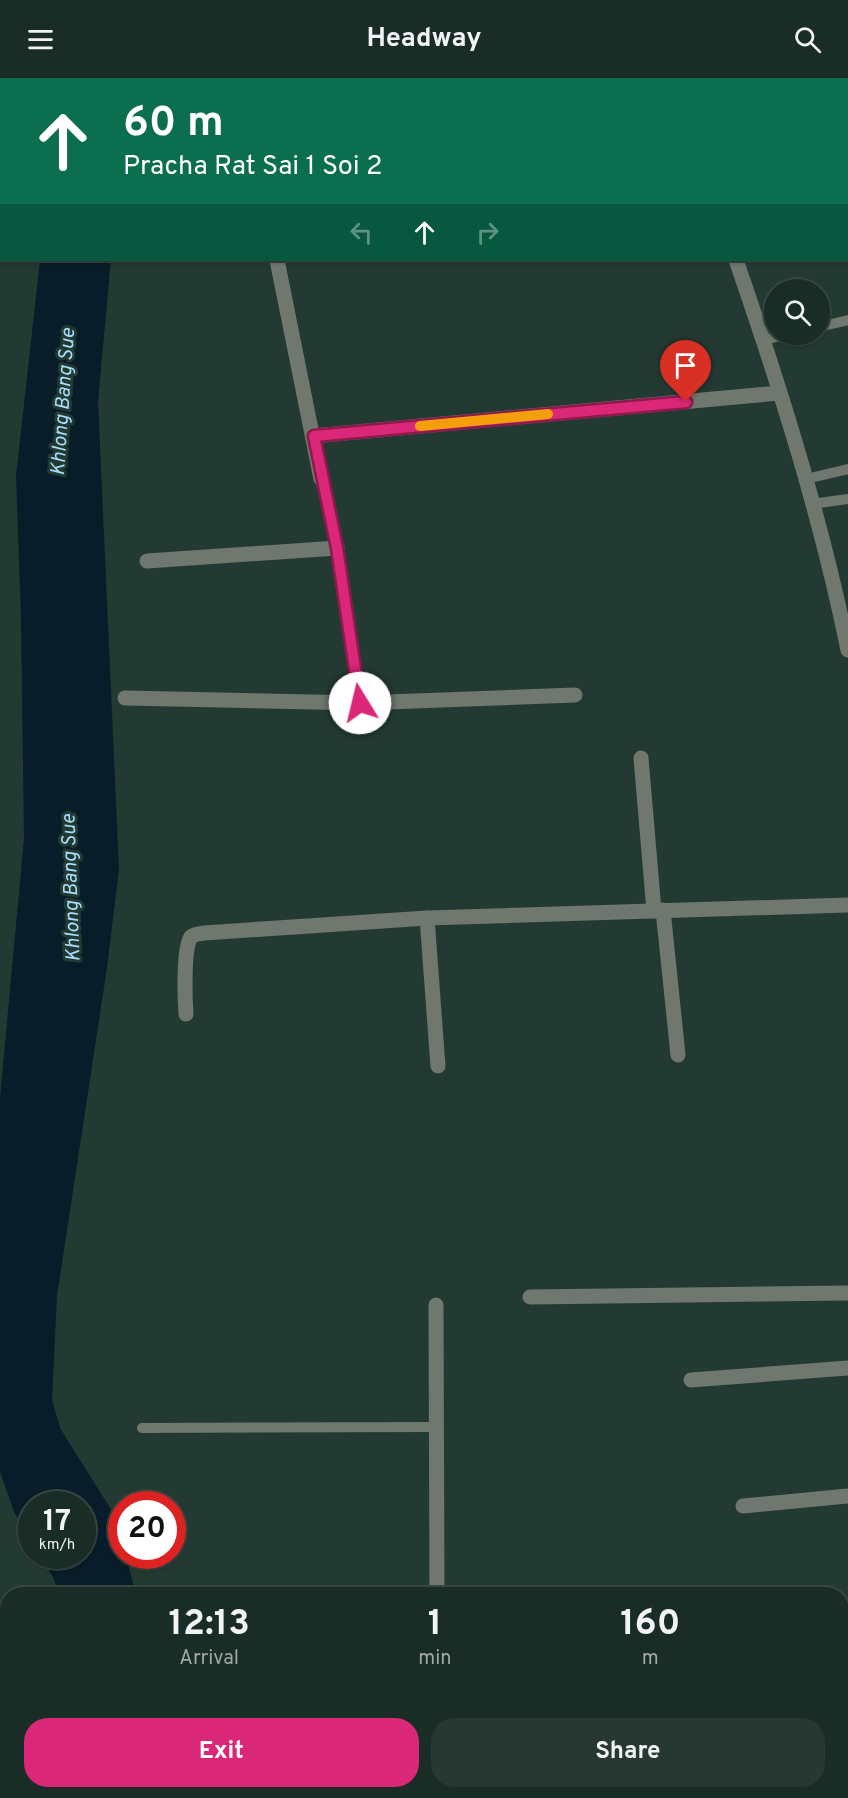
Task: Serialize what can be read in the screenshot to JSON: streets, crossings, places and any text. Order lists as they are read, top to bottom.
{
  "water": ["Khlong Bang Sue"],
  "page": {
    "header": "Headway",
    "turn": ["60 m", "Pracha Rat Sai 1 Soi 2"],
    "speed": "17 km/h",
    "limit": "20",
    "eta": [
      "12:13",
      "Arrival",
      "1",
      "min",
      "160",
      "m"
    ],
    "buttons": ["Exit", "Share"]
  }
}
